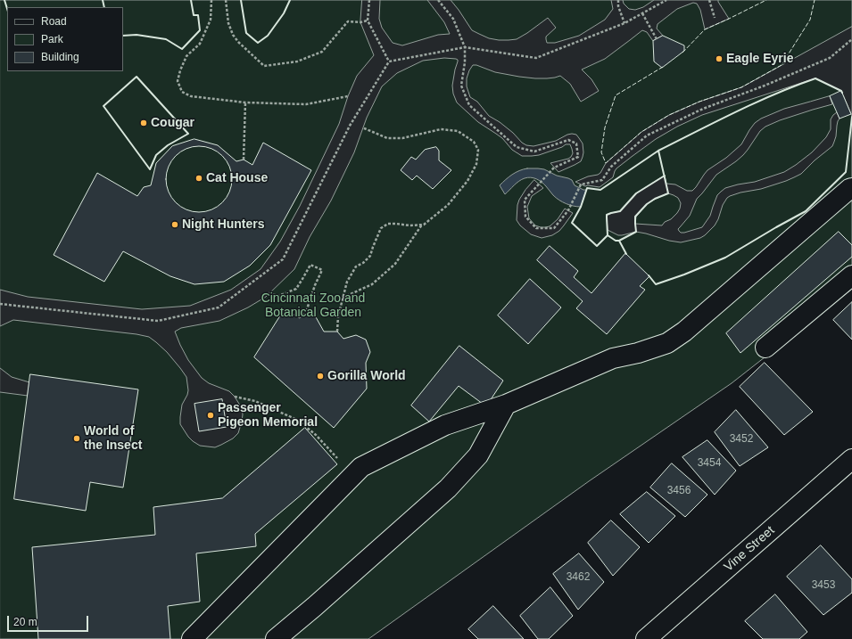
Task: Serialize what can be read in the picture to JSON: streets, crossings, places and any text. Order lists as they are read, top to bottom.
{
  "streets": {
    "main road": ["Vine Street"]
  },
  "parks": ["Cincinnati Zoo and Botanical Garden"],
  "places": [
    "Eagle Eyrie",
    "Cougar",
    "Cat House",
    "Night Hunters",
    "Gorilla World",
    "Passenger Pigeon Memorial",
    "World of the Insect"
  ],
  "house_numbers": [
    "3452",
    "3454",
    "3456",
    "3462",
    "3453"
  ],
  "legend": ["Road", "Park", "Building"],
  "scale_bar": "20 m"
}
